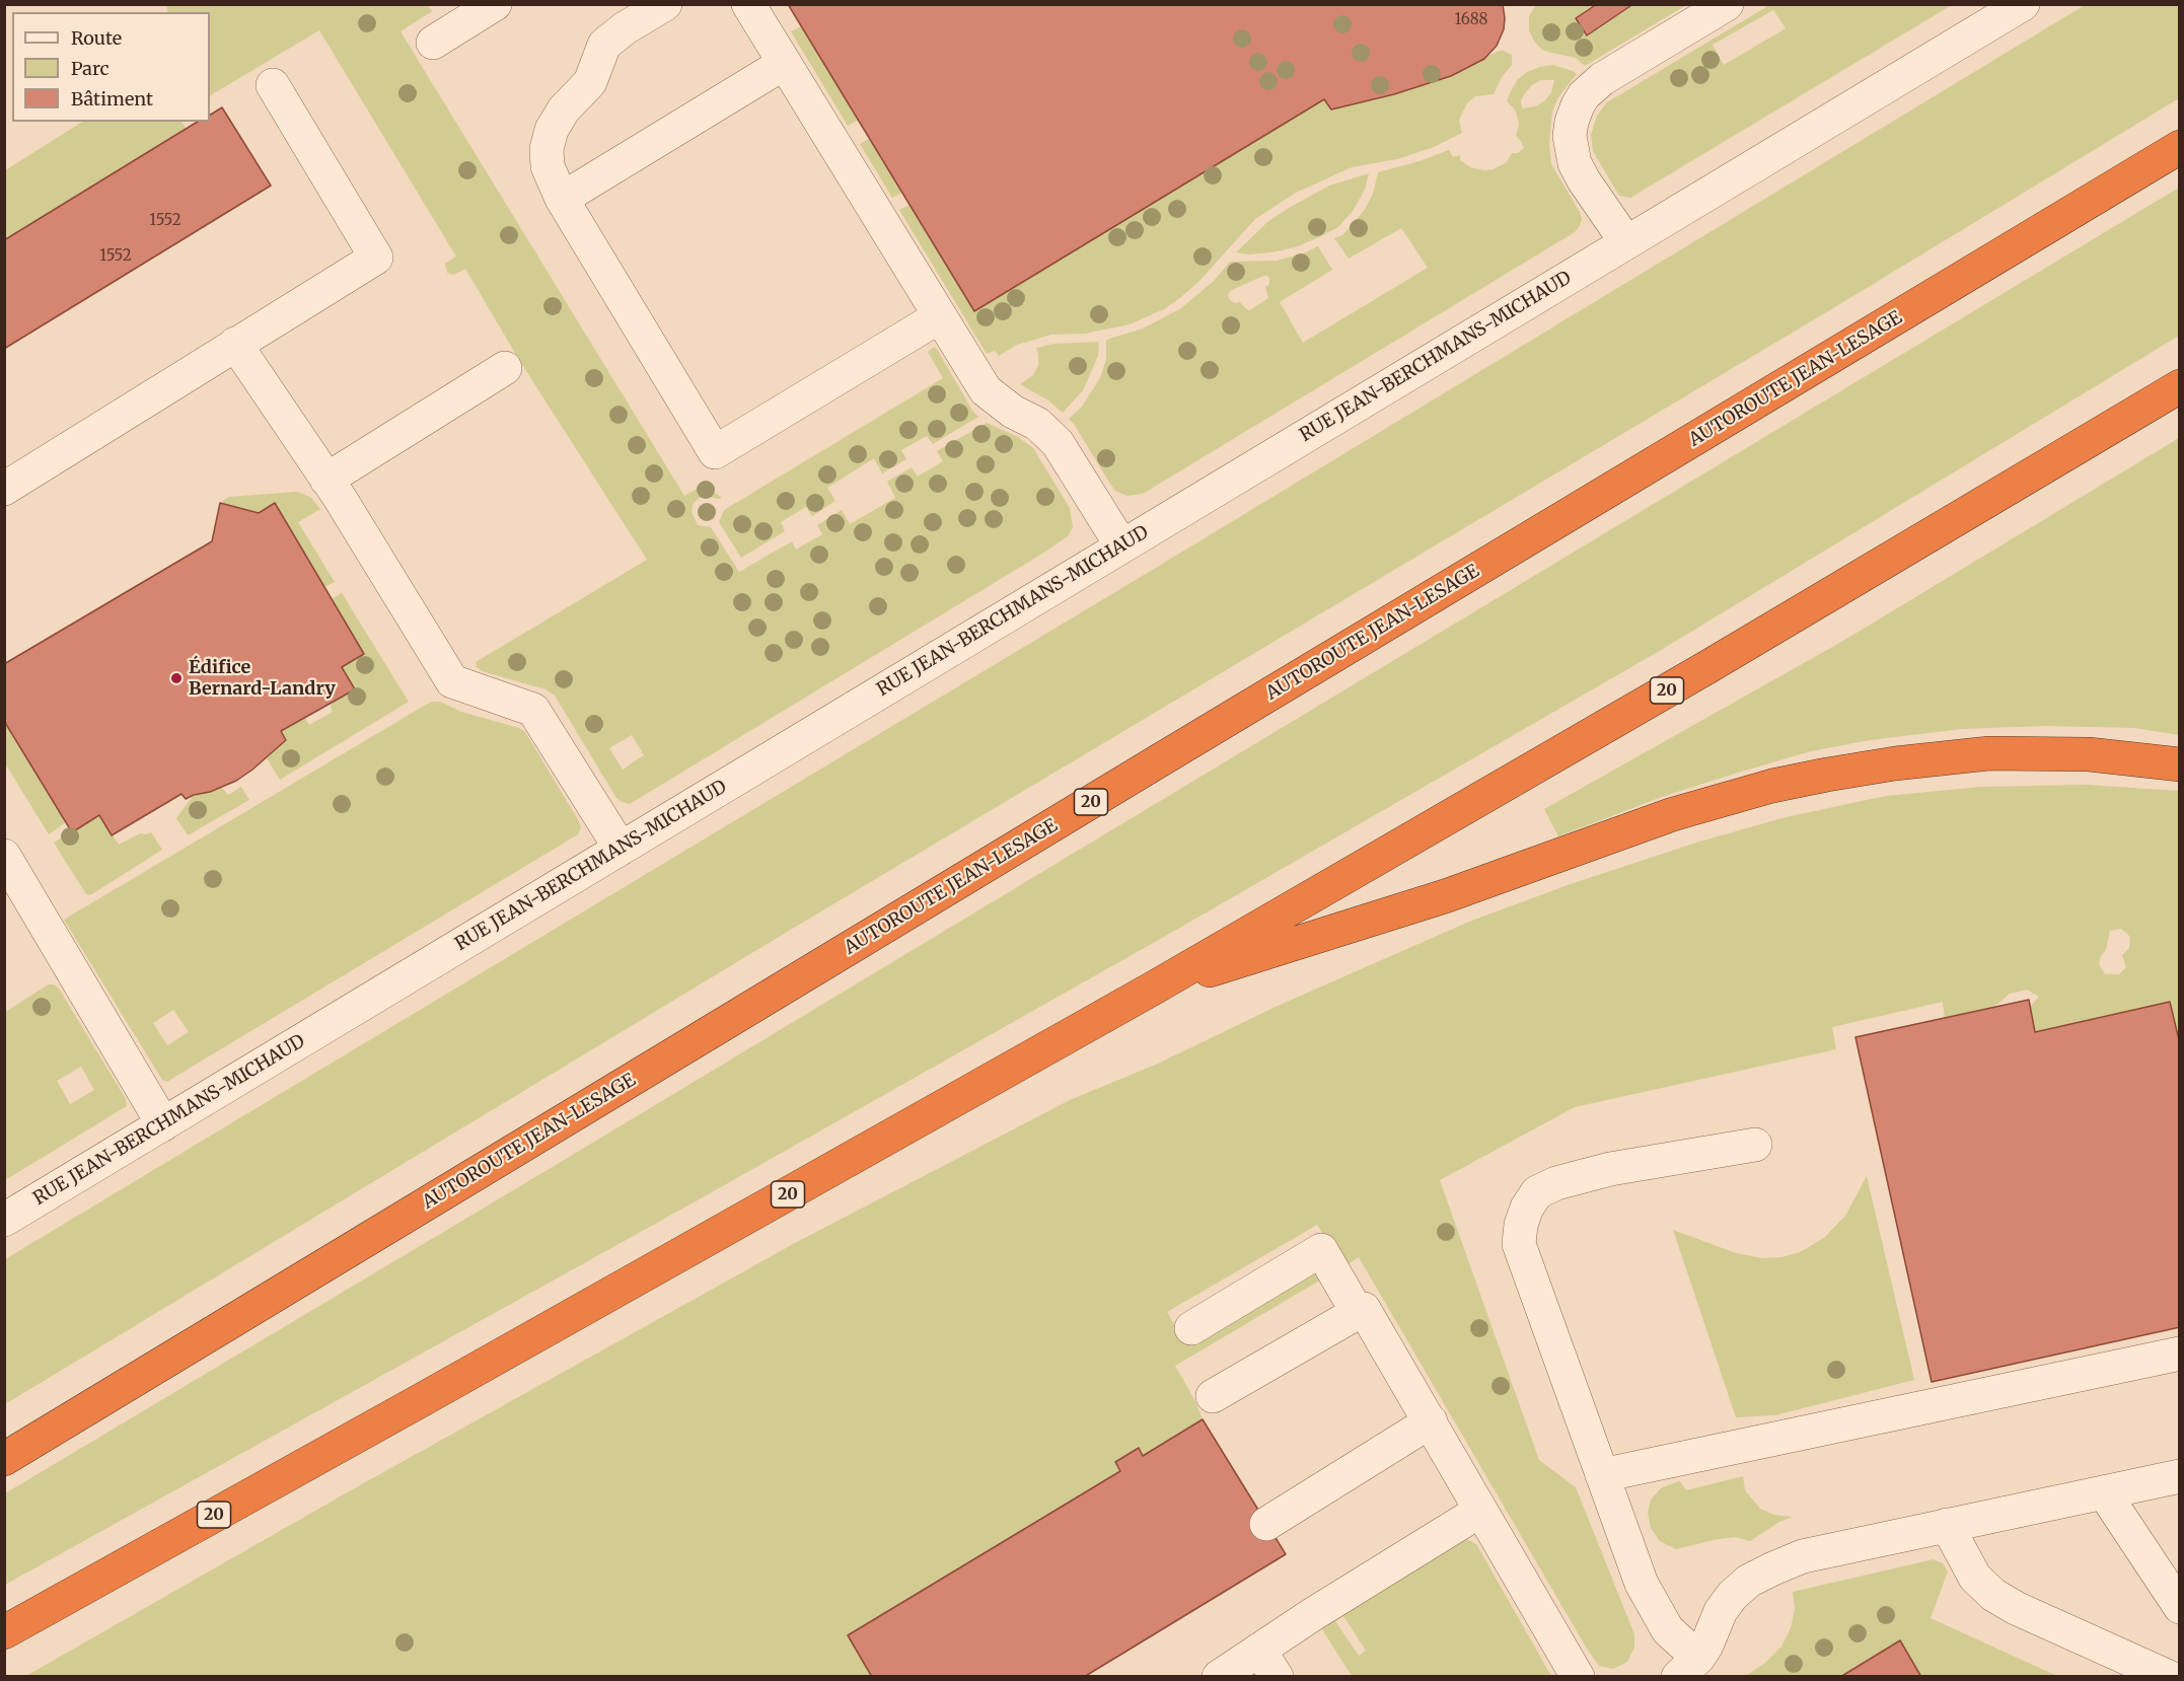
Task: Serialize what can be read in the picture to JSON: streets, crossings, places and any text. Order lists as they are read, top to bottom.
{
  "streets": {
    "highway": ["AUTOROUTE JEAN-LESAGE", "20"],
    "street": ["RUE JEAN-BERCHMANS-MICHAUD"]
  },
  "places": ["Édifice Bernard-Landry"],
  "house_numbers": ["1688", "1552", "1552"],
  "legend": ["Route", "Parc", "Bâtiment"]
}
